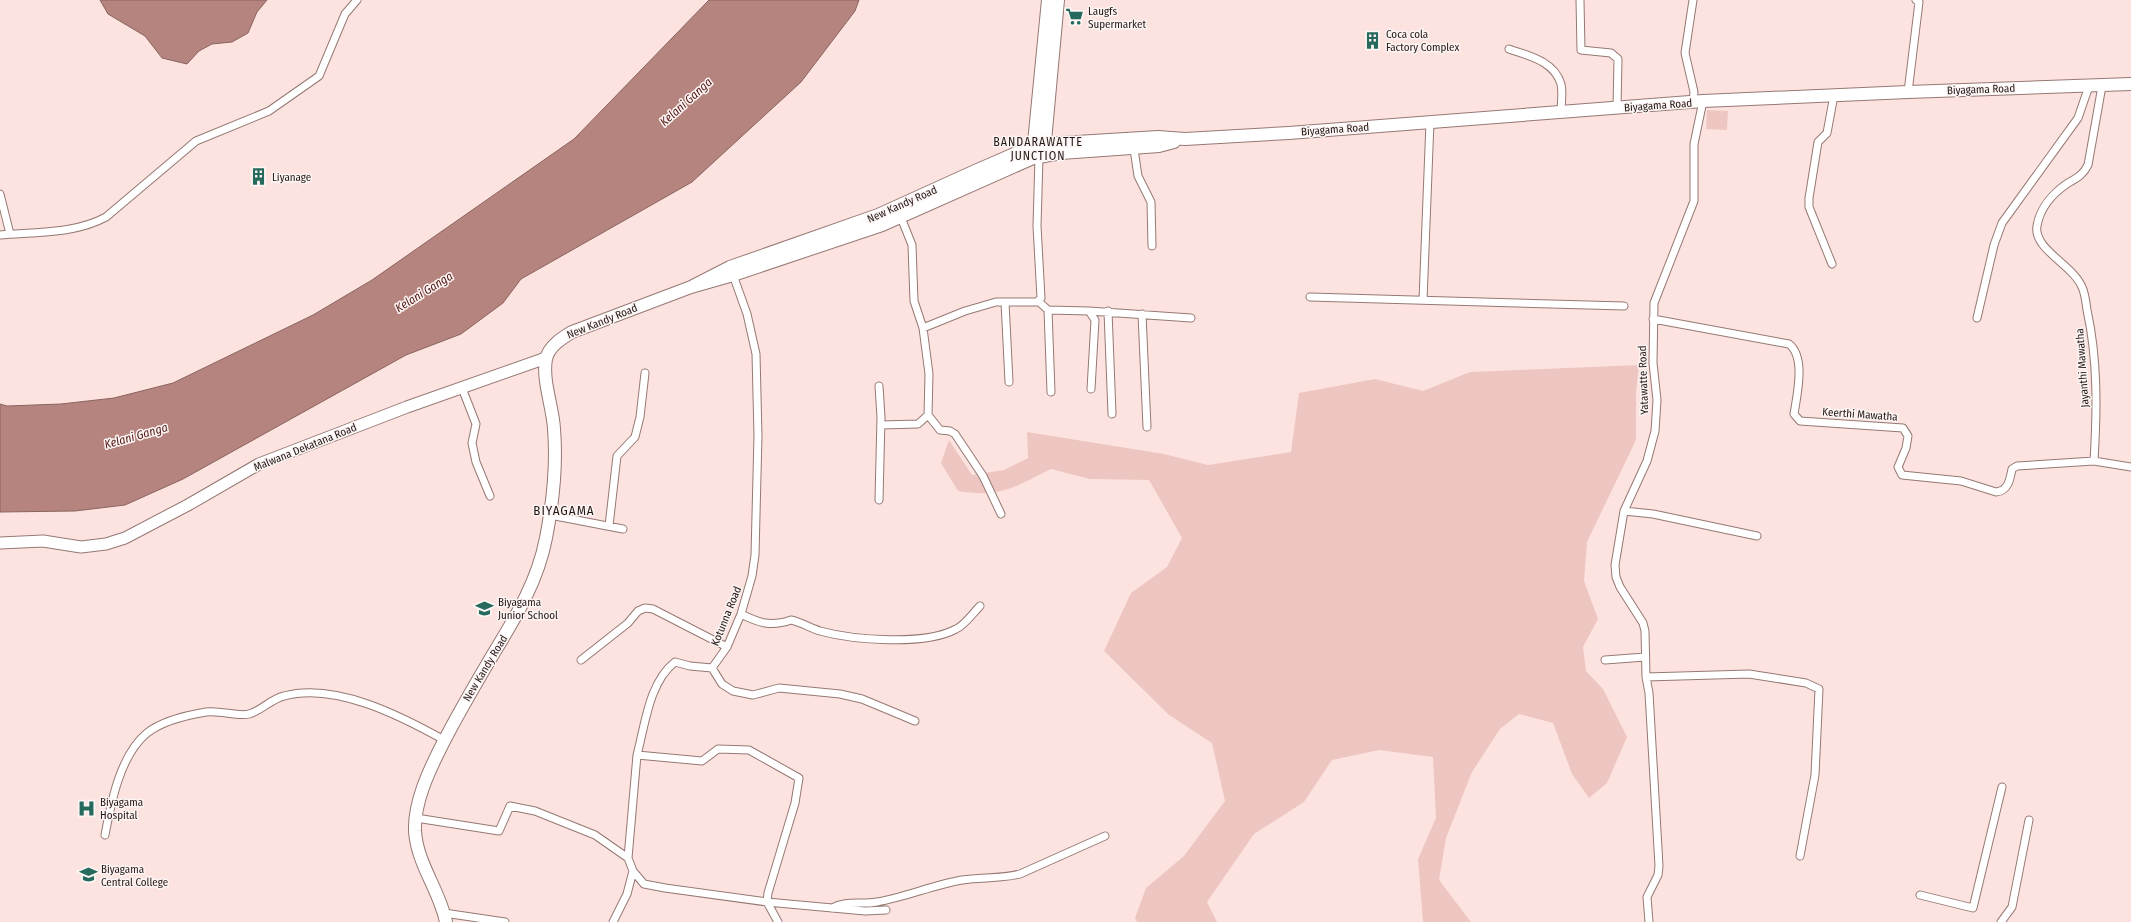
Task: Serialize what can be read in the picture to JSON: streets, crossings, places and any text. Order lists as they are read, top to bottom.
{
  "streets": {
    "main road": ["Biyagama Road", "New Kandy Road", "Malwana Dekatana Road"],
    "street": [
      "Jayanthi Mawatha",
      "Yatawatte Road",
      "Keerthi Mawatha",
      "Kotunna Road"
    ]
  },
  "crossings": [
    ["Biyagama Road", "New Kandy Road"],
    ["Biyagama Road", "Jayanthi Mawatha"],
    ["Biyagama Road", "Yatawatte Road"],
    ["New Kandy Road", "Malwana Dekatana Road"],
    ["New Kandy Road", "Kotunna Road"],
    ["Jayanthi Mawatha", "Keerthi Mawatha"],
    ["Yatawatte Road", "Keerthi Mawatha"]
  ],
  "districts": ["BANDARAWATTE JUNCTION", "BIYAGAMA"],
  "water": ["Kelani Ganga"],
  "places": {
    "supermarket": ["Laugfs Supermarket"],
    "building": ["Coca cola Factory Complex", "Liyanage"],
    "school or university": ["Biyagama Junior School", "Biyagama Central College"],
    "hospital": ["Biyagama Hospital"]
  }
}
